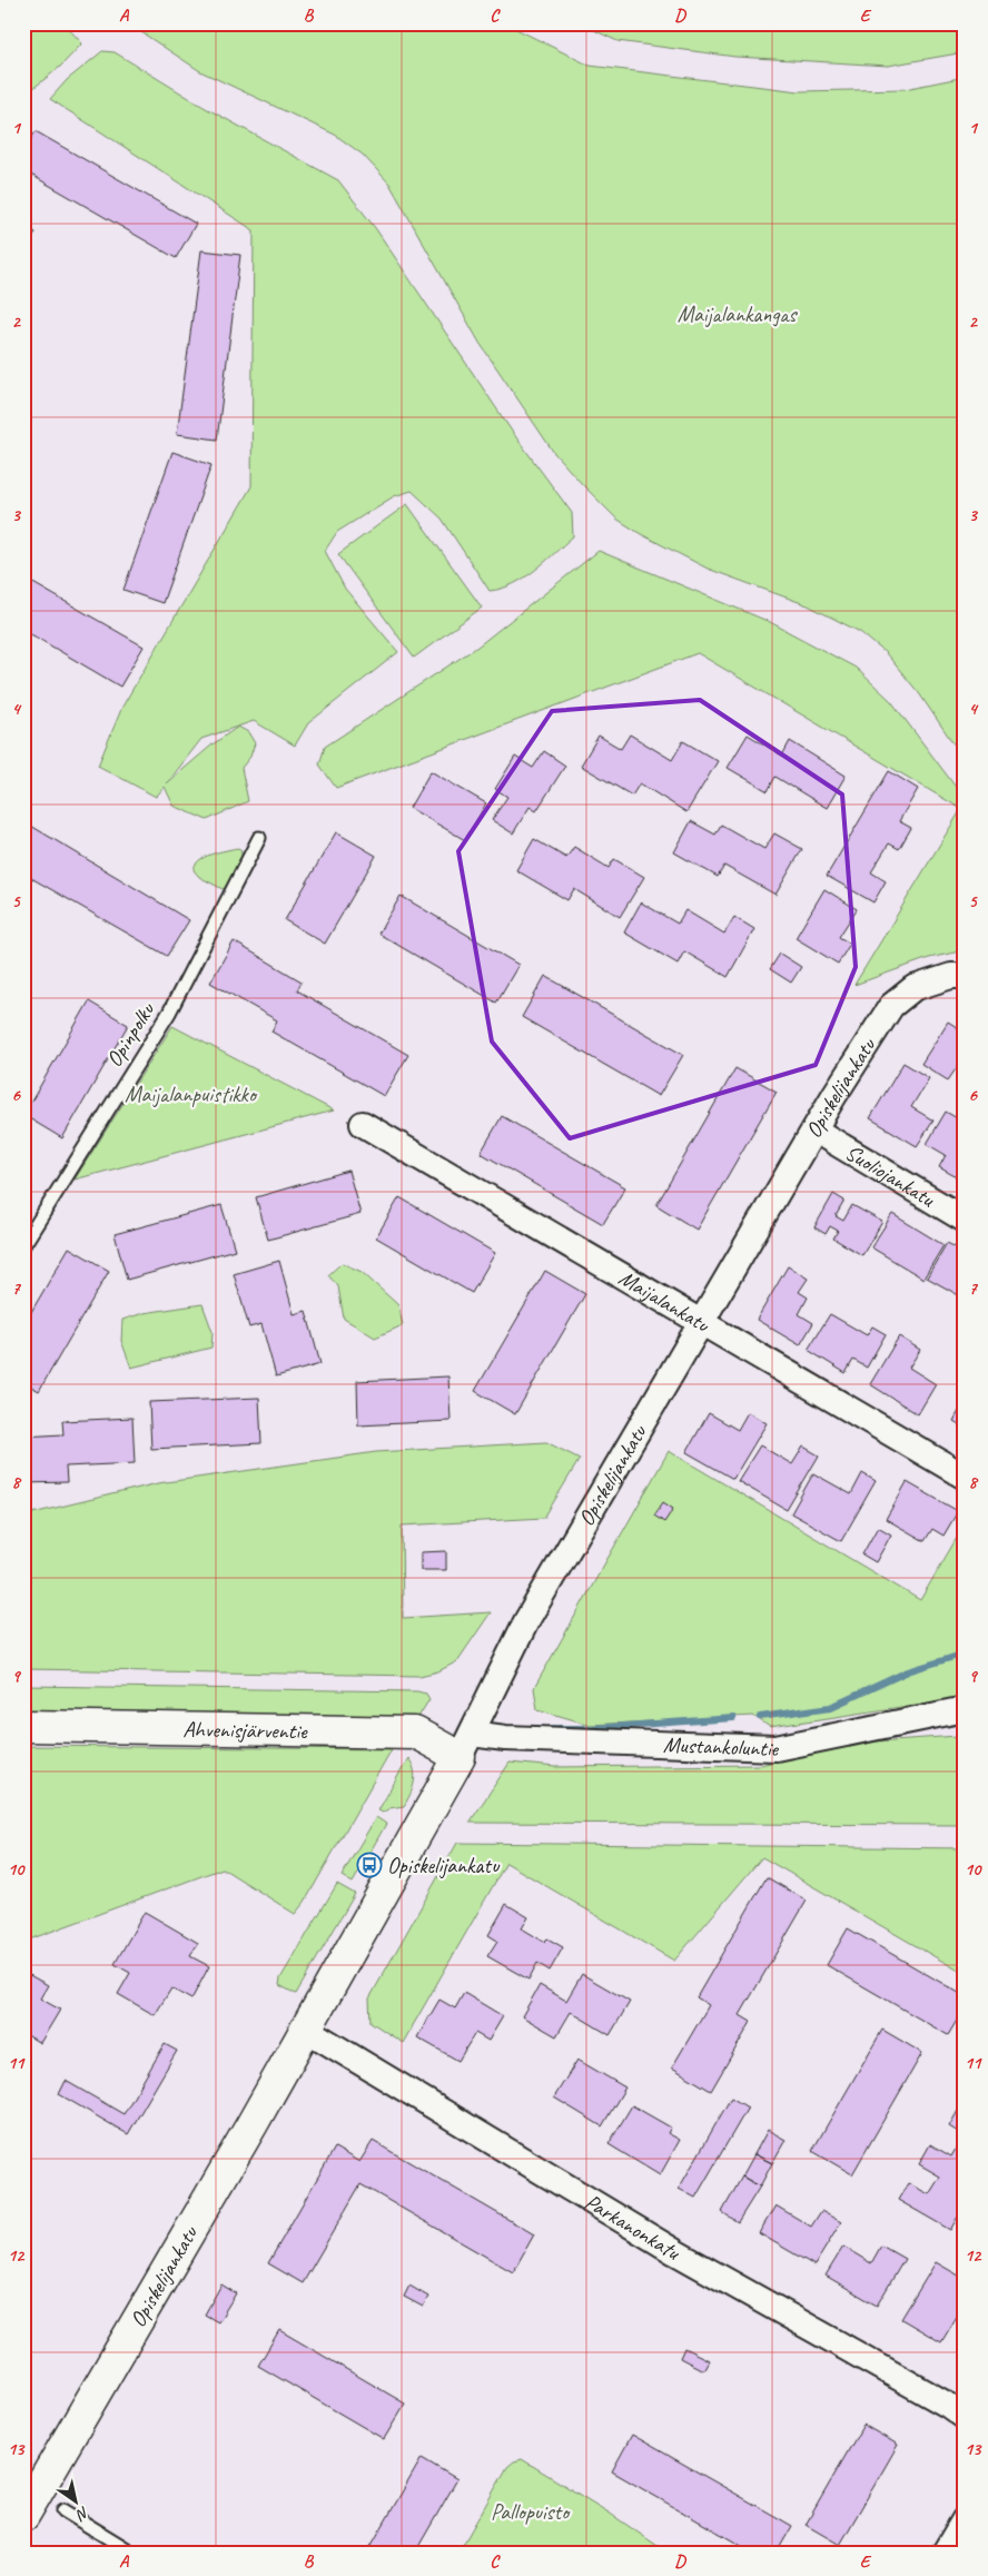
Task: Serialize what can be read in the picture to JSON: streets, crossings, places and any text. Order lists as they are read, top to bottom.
{
  "streets": {
    "main road": ["Opiskelijankatu", "Ahvenisjärventie"],
    "street": [
      "Suoliojankatu",
      "Maijalankatu",
      "Mustankoluntie",
      "Parkanonkatu"
    ],
    "lane": ["Opinpolku"]
  },
  "crossings": [
    ["Opiskelijankatu", "Suoliojankatu"],
    ["Opiskelijankatu", "Maijalankatu"],
    ["Opiskelijankatu", "Ahvenisjärventie"],
    ["Opiskelijankatu", "Mustankoluntie"],
    ["Opiskelijankatu", "Parkanonkatu"],
    ["Ahvenisjärventie", "Mustankoluntie"]
  ],
  "parks": ["Maijalankangas", "Maijalanpuistikko", "Pallopuisto"],
  "places": {
    "bus stop": ["Opiskelijankatu"]
  },
  "north": "bottom right",
  "grid": {
    "columns": [
      "A",
      "B",
      "C",
      "D",
      "E"
    ],
    "rows": [
      "1",
      "2",
      "3",
      "4",
      "5",
      "6",
      "7",
      "8",
      "9",
      "10",
      "11",
      "12",
      "13"
    ]
  }
}
